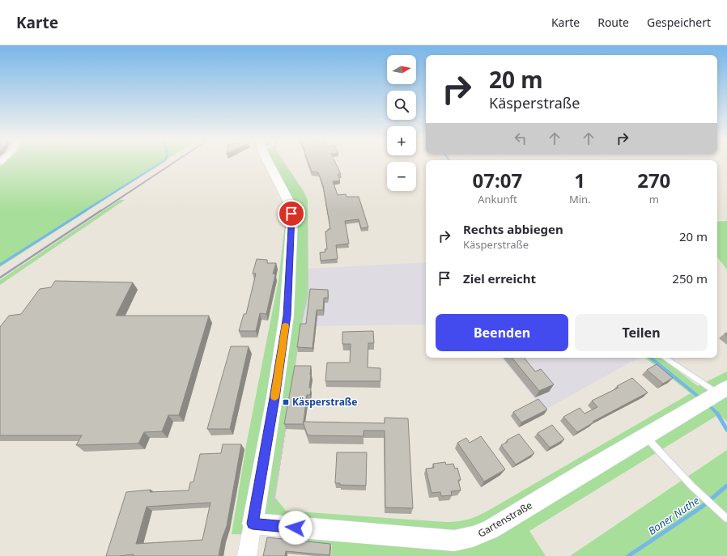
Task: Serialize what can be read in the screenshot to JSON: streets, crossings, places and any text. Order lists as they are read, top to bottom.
{
  "streets": {
    "main road": ["Gartenstraße"]
  },
  "water": ["Boner Nuthe"],
  "places": {
    "transit": ["Käsperstraße"]
  },
  "north": "right",
  "page": {
    "header": "Karte",
    "nav": ["Karte", "Route", "Gespeichert"],
    "map_buttons": ["+", "−"],
    "turn": ["20 m", "Käsperstraße"],
    "eta": [
      "07:07",
      "Ankunft",
      "1",
      "Min.",
      "270",
      "m"
    ],
    "list": [
      {
        "name": "Rechts abbiegen",
        "note": "Käsperstraße",
        "value": "20 m"
      },
      {
        "name": "Ziel erreicht",
        "value": "250 m"
      }
    ],
    "buttons": ["Beenden", "Teilen"]
  }
}
